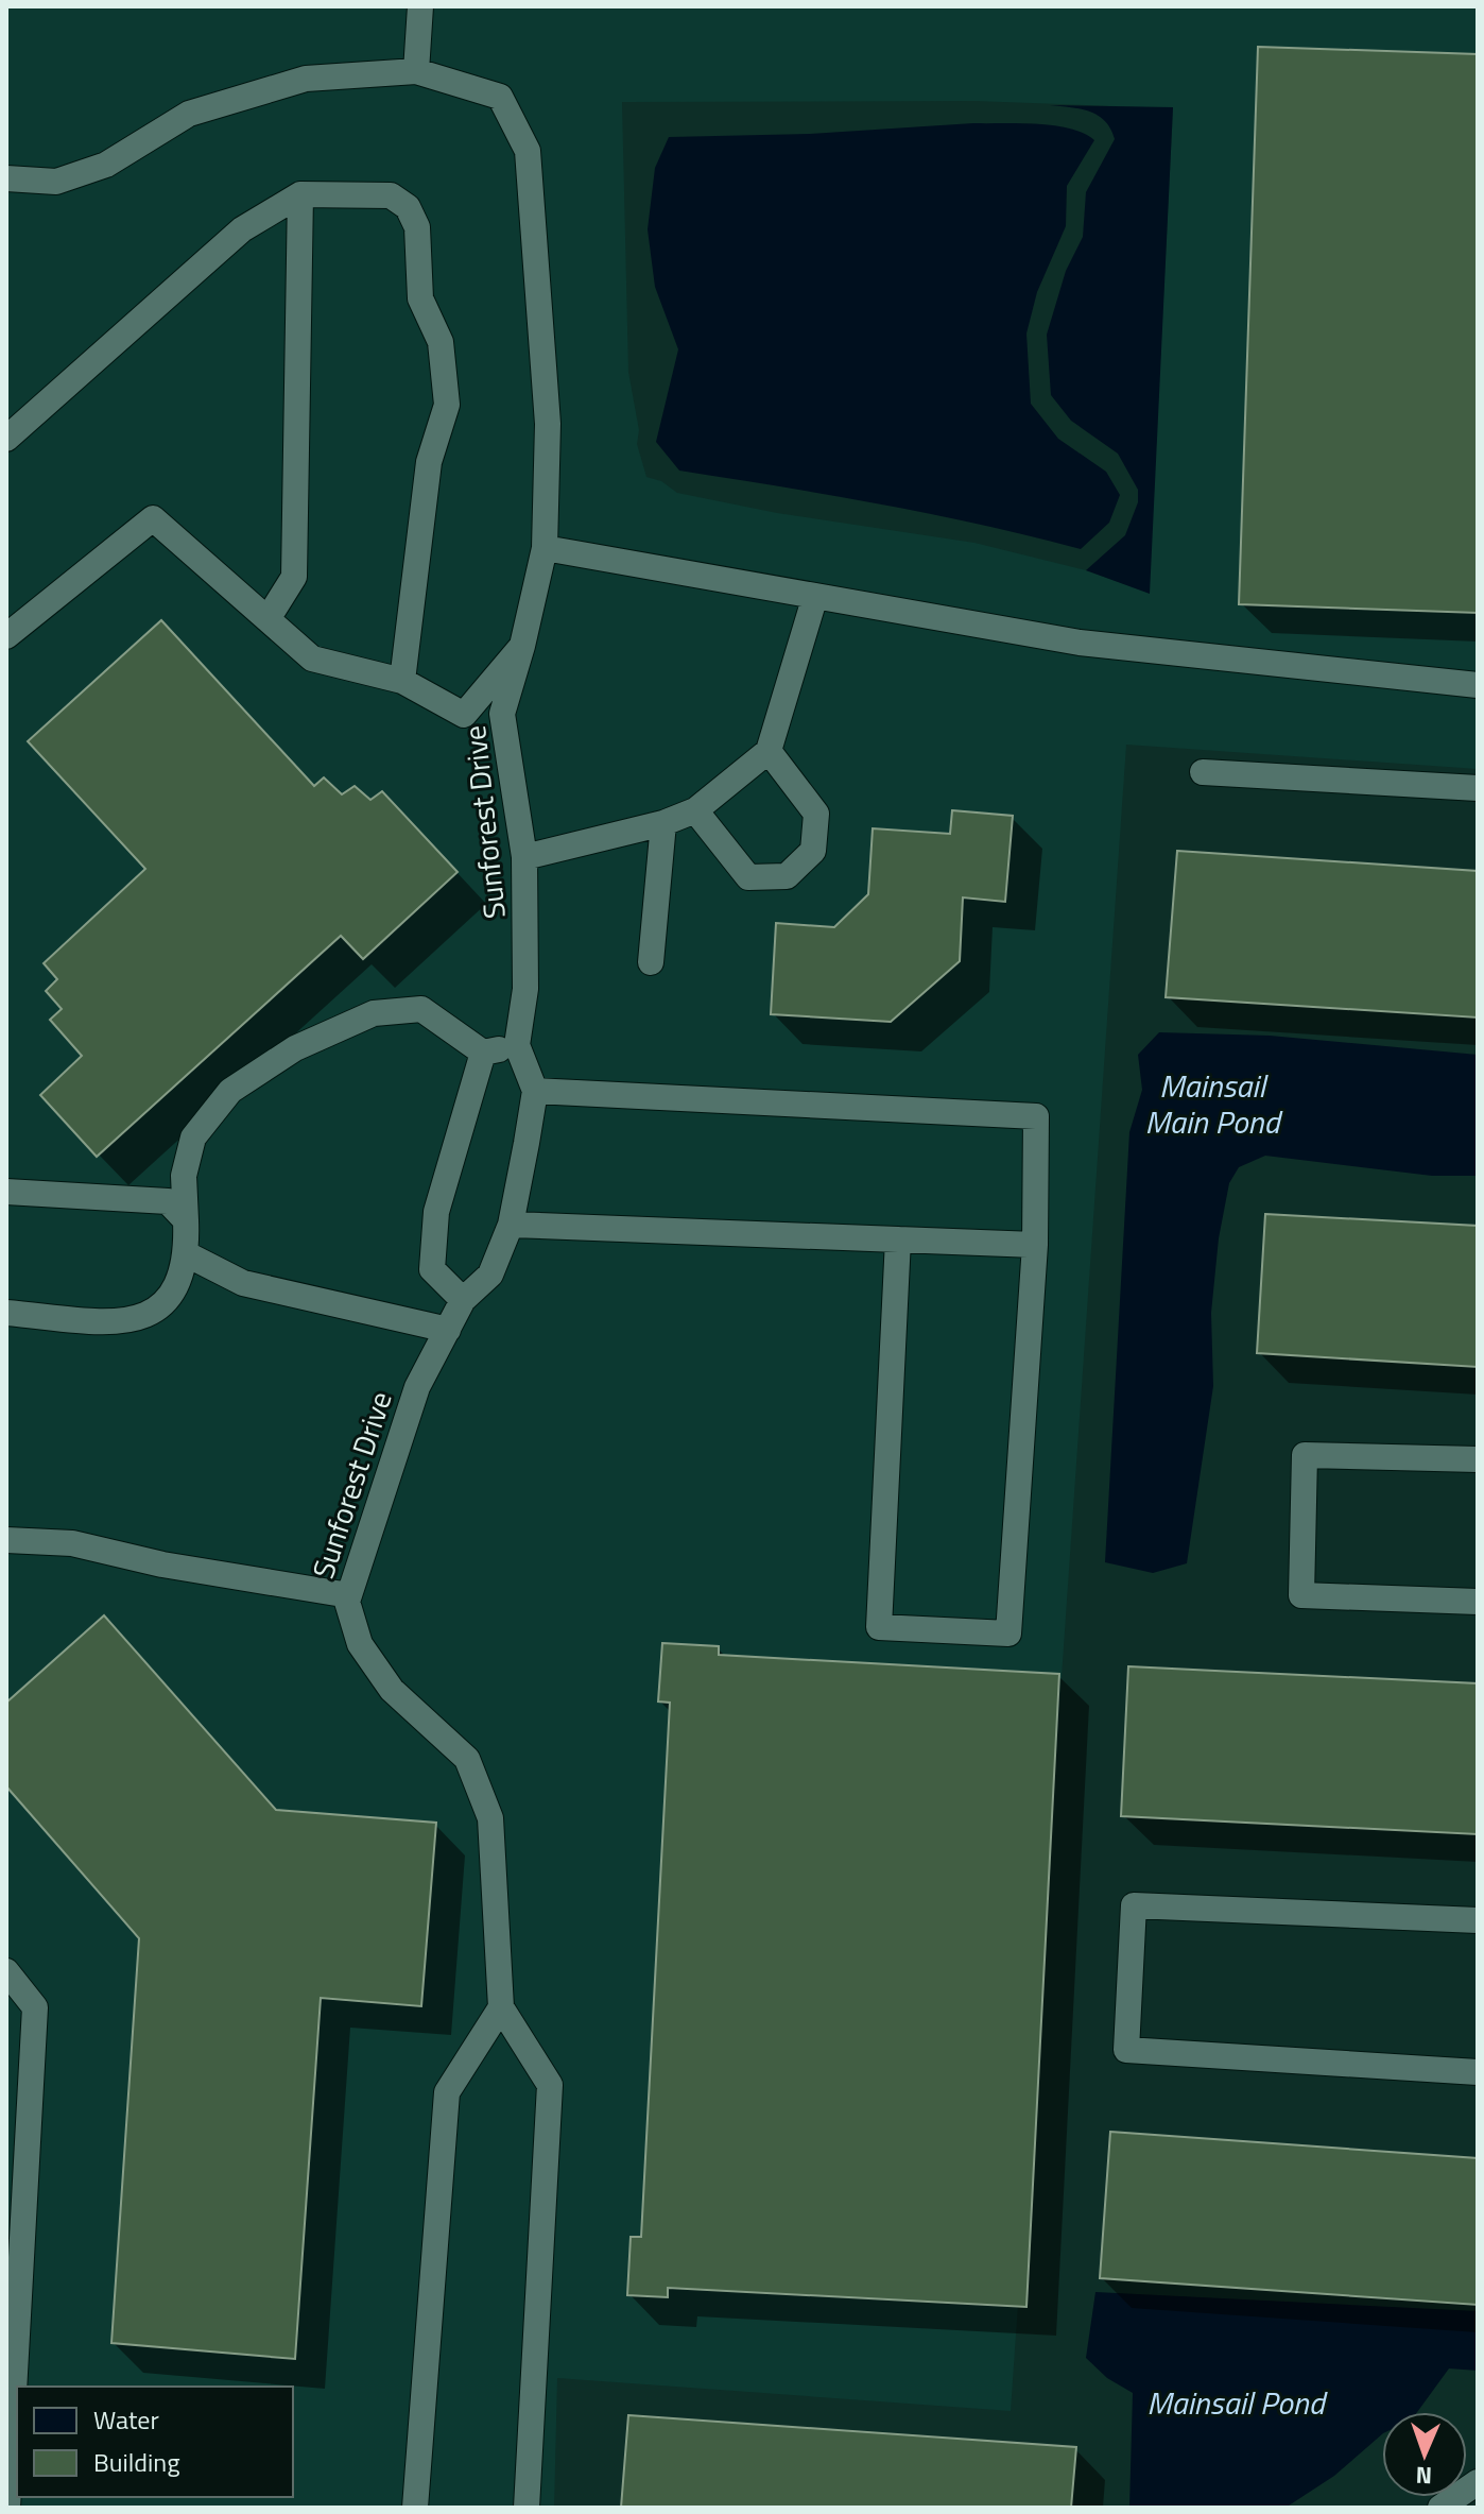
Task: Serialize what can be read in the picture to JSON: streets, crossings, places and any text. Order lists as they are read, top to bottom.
{
  "streets": {
    "lane": ["Sunforest Drive"]
  },
  "water": ["Mainsail Main Pond", "Mainsail Pond"],
  "legend": ["Water", "Building"],
  "north": "bottom"
}
